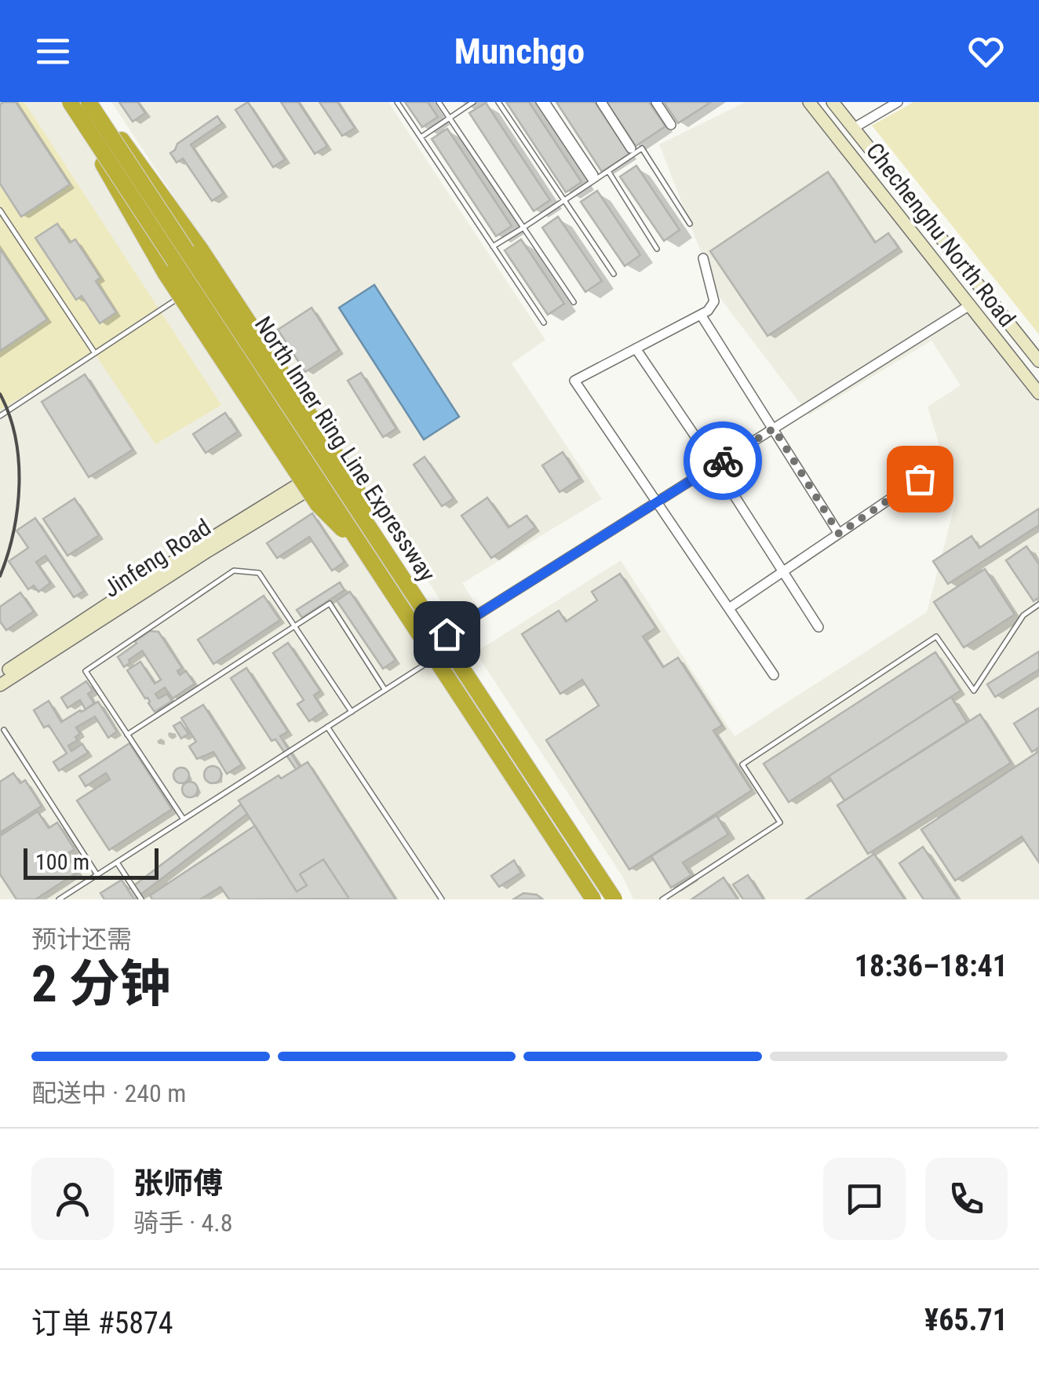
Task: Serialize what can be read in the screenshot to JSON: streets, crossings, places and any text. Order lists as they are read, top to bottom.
{
  "streets": {
    "highway": ["North Inner Ring Line Expressway"],
    "street": ["Chechenghu North Road", "Jinfeng Road"]
  },
  "scale_bar": "100 m",
  "page": {
    "header": "Munchgo",
    "scale": "100 m",
    "heading": ["2 分钟", "预计还需", "18:36–18:41"],
    "panel": [
      "张师傅",
      "骑手 · 4.8",
      "订单 #5874",
      "¥65.71"
    ],
    "bar": "配送中 · 240 m"
  }
}
